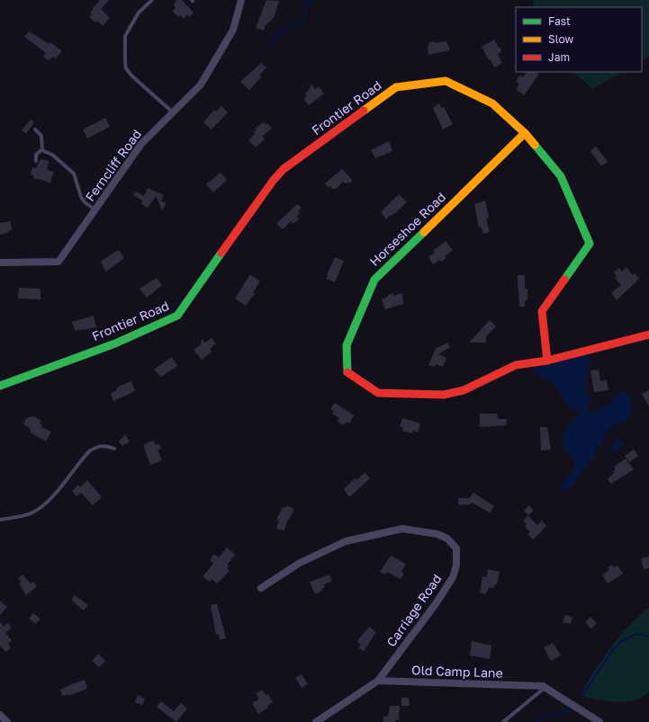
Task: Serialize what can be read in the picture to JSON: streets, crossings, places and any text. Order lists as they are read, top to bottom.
{
  "streets": {
    "street": [
      "Frontier Road",
      "Ferncliff Road",
      "Horseshoe Road",
      "Carriage Road",
      "Old Camp Lane"
    ]
  },
  "crossings": [
    ["Frontier Road", "Horseshoe Road"],
    ["Carriage Road", "Old Camp Lane"]
  ],
  "legend": ["Fast", "Slow", "Jam"]
}
